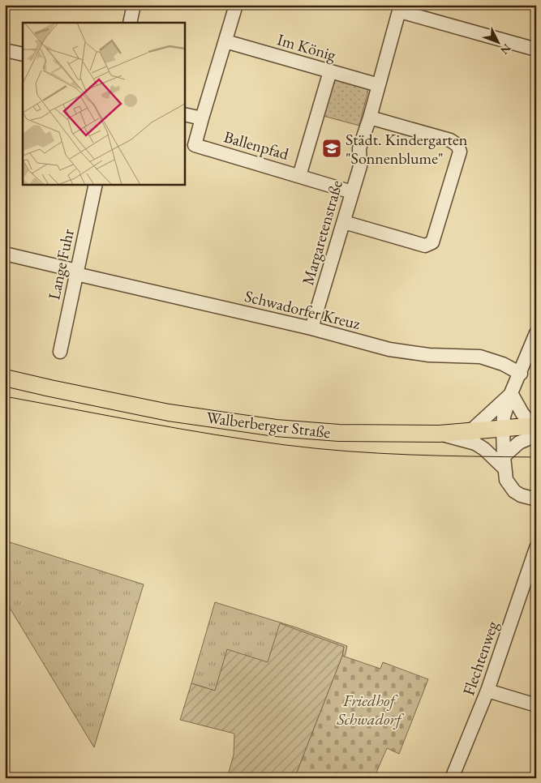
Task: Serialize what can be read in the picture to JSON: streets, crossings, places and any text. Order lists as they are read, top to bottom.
{
  "streets": {
    "main road": ["Walberberger Straße"],
    "street": [
      "Im König",
      "Ballenpfad",
      "Margaretenstraße",
      "Lange Fuhr",
      "Schwadorfer Kreuz",
      "Flechtenweg"
    ]
  },
  "crossings": [
    ["Im König", "Margaretenstraße"],
    ["Ballenpfad", "Margaretenstraße"],
    ["Margaretenstraße", "Schwadorfer Kreuz"],
    ["Lange Fuhr", "Schwadorfer Kreuz"]
  ],
  "parks": ["Friedhof Schwadorf"],
  "places": {
    "school or university": ["Städt. Kindergarten \"Sonnenblume\""]
  },
  "north": "bottom right"
}
